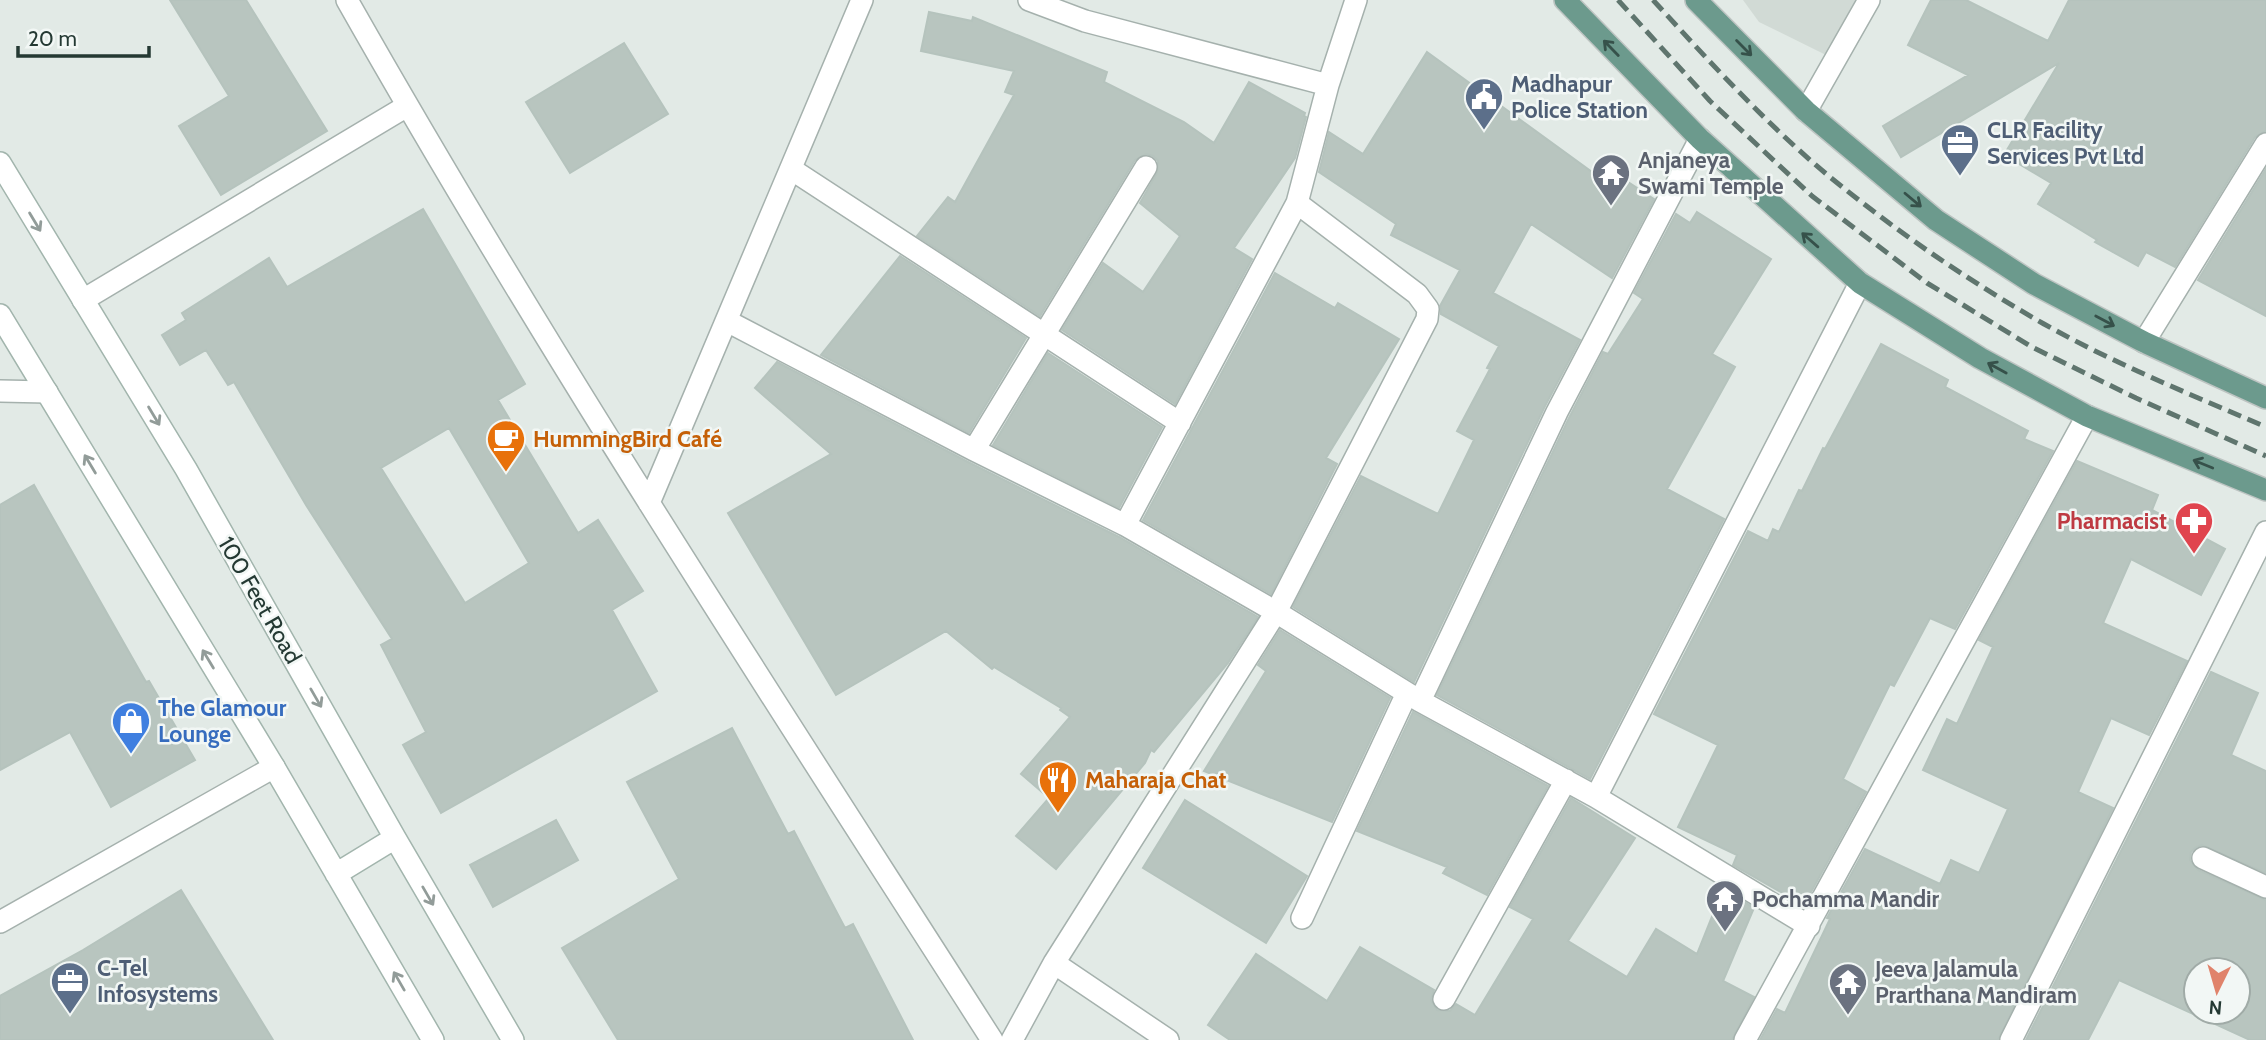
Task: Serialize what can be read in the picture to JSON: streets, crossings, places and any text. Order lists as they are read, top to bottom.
{
  "streets": {
    "street": ["100 Feet Road"]
  },
  "places": {
    "public building": ["Madhapur Police Station"],
    "office": ["CLR Facility Services Pvt Ltd", "C-Tel Infosystems"],
    "temple": ["Anjaneya Swami Temple", "Pochamma Mandir", "Jeeva Jalamula Prarthana Mandiram"],
    "cafe": ["HummingBird Café"],
    "pharmacy": ["Pharmacist"],
    "shop": ["The Glamour Lounge"],
    "restaurant": ["Maharaja Chat"]
  },
  "scale_bar": "20 m",
  "north": "bottom"
}
